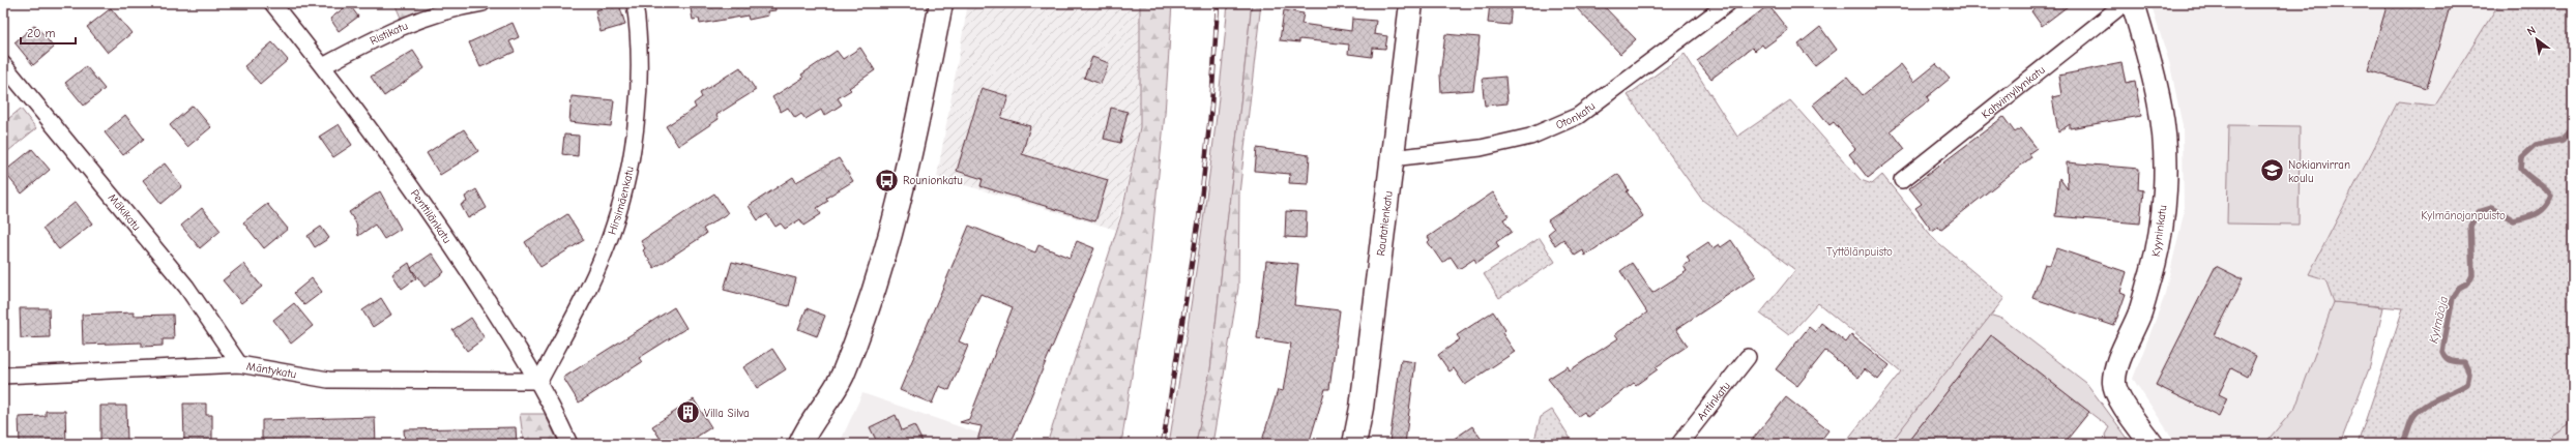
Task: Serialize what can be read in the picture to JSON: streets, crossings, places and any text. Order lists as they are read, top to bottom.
{
  "streets": {
    "street": [
      "Ristikatu",
      "Kahvimyllynkatu",
      "Otonkatu",
      "Hirsimäenkatu",
      "Mäkikatu",
      "Penttilänkatu",
      "Rautatienkatu",
      "Kyyninkatu",
      "Mäntykatu",
      "Antinkatu"
    ]
  },
  "crossings": [
    ["Ristikatu", "Penttilänkatu"],
    ["Otonkatu", "Rautatienkatu"],
    ["Hirsimäenkatu", "Penttilänkatu"],
    ["Hirsimäenkatu", "Mäntykatu"],
    ["Mäkikatu", "Mäntykatu"],
    ["Penttilänkatu", "Mäntykatu"]
  ],
  "water": ["Kylmäoja"],
  "parks": ["Kylmänojanpuisto", "Tyttölänpuisto"],
  "places": {
    "school or university": ["Nokianvirran koulu"],
    "bus stop": ["Rounionkatu"],
    "building": ["Villa Silva"]
  },
  "scale_bar": "20 m",
  "north": "top left"
}
